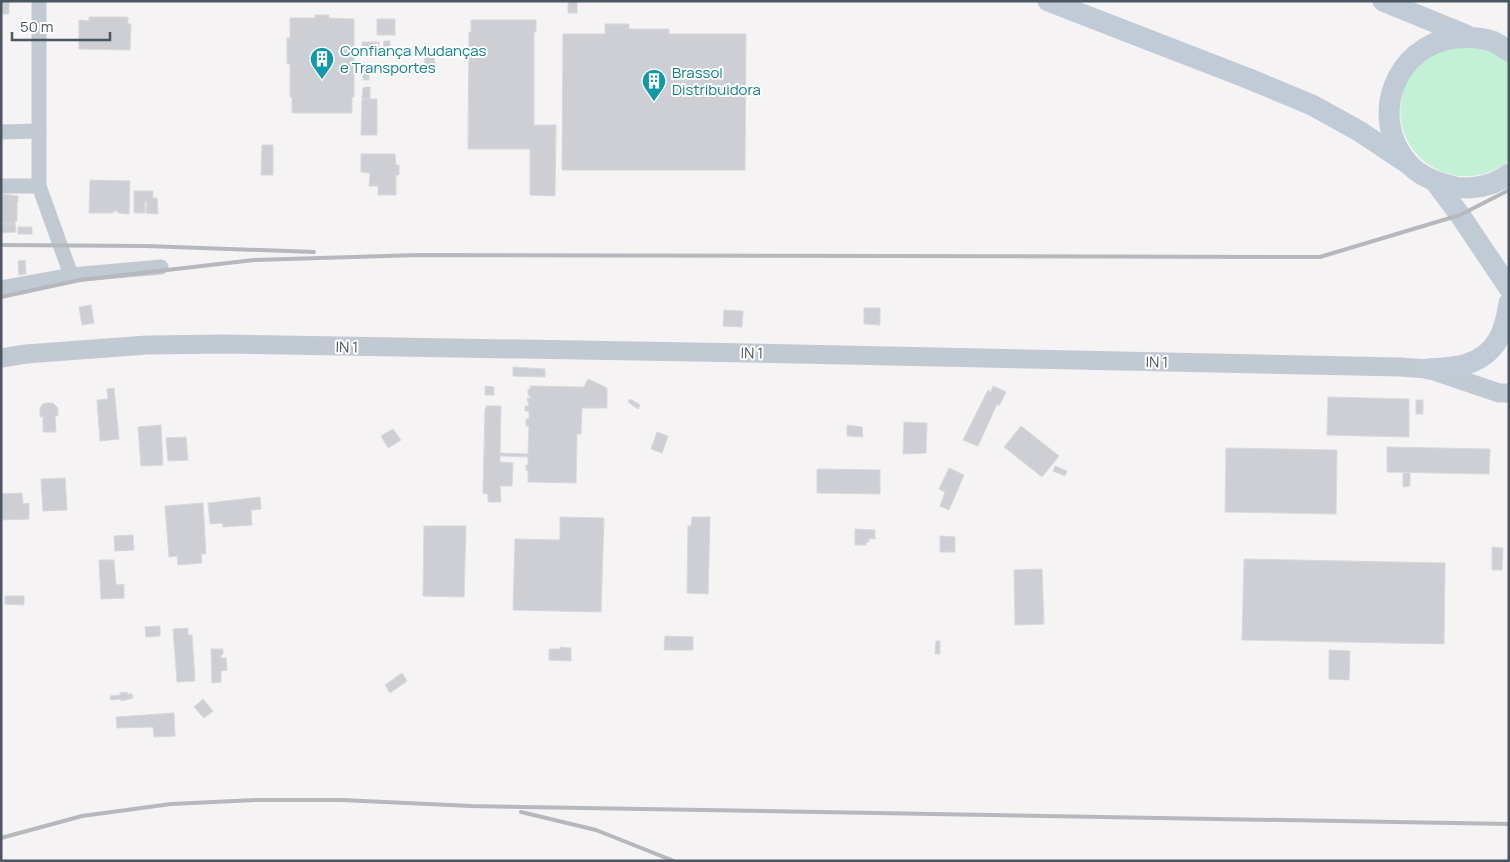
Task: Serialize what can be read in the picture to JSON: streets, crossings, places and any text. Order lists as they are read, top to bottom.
{
  "streets": {
    "street": ["IN 1"]
  },
  "places": {
    "building": ["Confiança Mudanças e Transportes", "Brassol Distribuidora"]
  },
  "scale_bar": "50 m"
}
